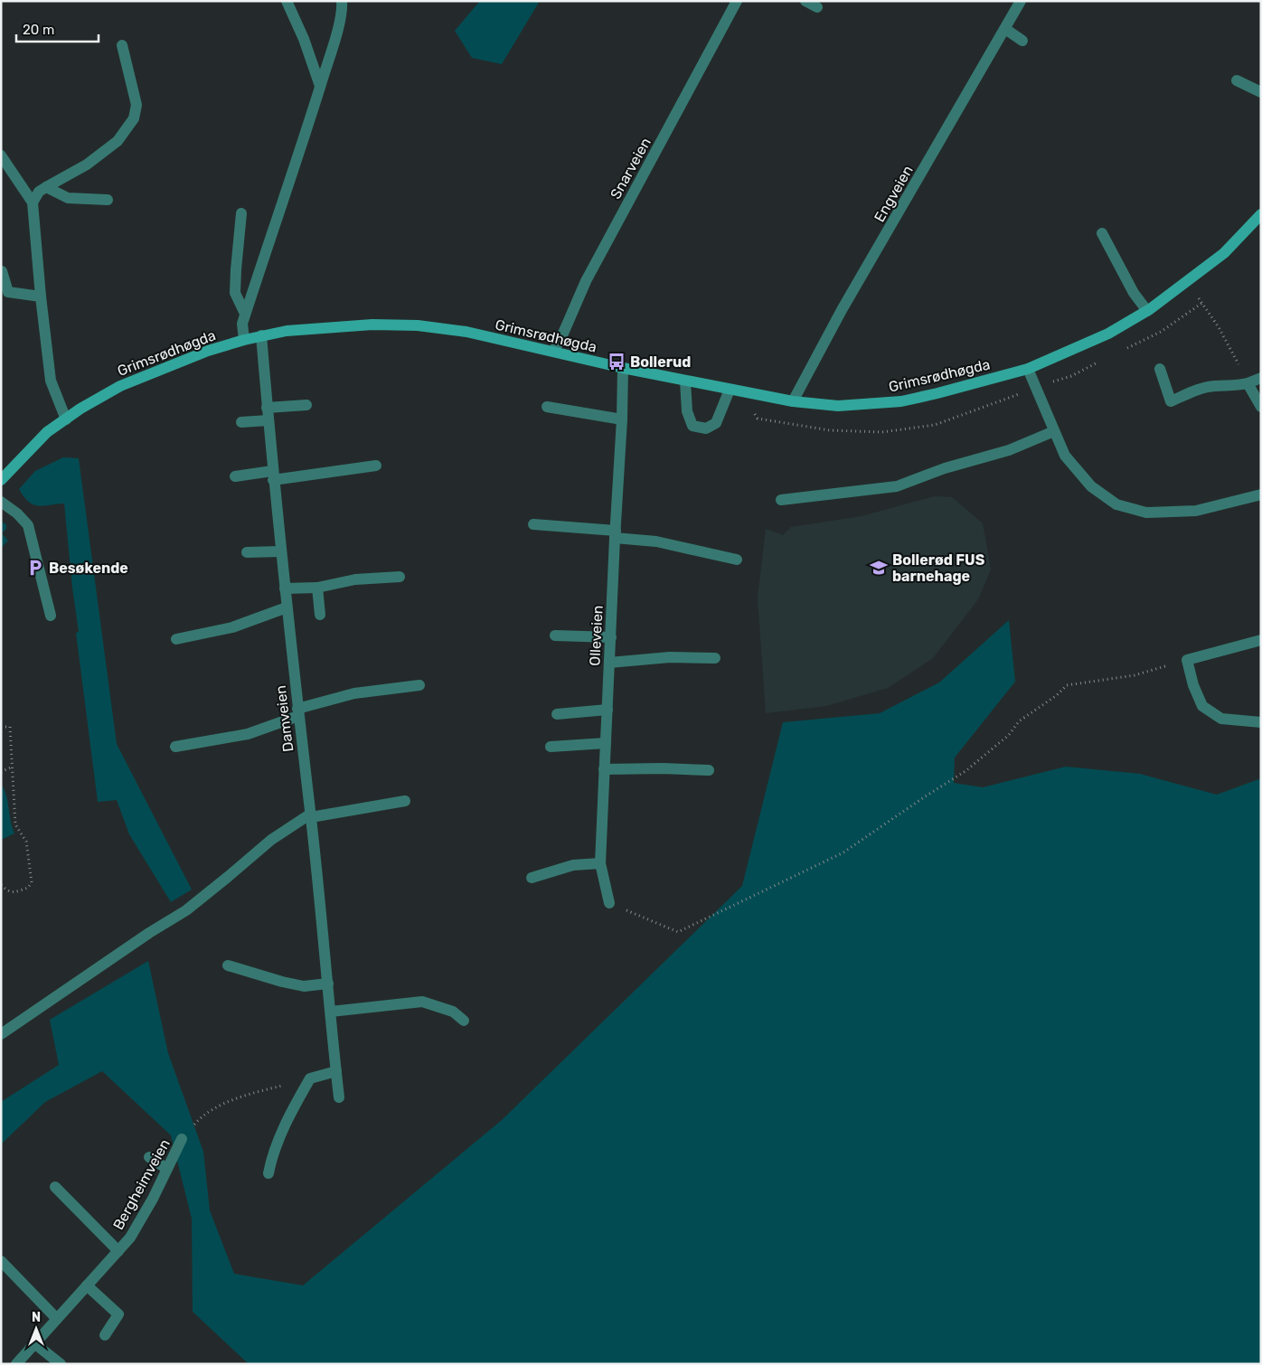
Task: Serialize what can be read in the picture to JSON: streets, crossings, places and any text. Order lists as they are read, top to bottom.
{
  "streets": {
    "main road": ["Grimsrødhøgda"],
    "street": [
      "Snarveien",
      "Engveien",
      "Olleveien",
      "Damveien",
      "Bergheimveien"
    ]
  },
  "crossings": [
    ["Snarveien", "Grimsrødhøgda"],
    ["Engveien", "Grimsrødhøgda"],
    ["Grimsrødhøgda", "Olleveien"],
    ["Grimsrødhøgda", "Damveien"]
  ],
  "places": {
    "bus stop": ["Bollerud"],
    "parking": ["Besøkende"],
    "school or university": ["Bollerød FUS barnehage"]
  },
  "scale_bar": "20 m",
  "north": "top"
}
